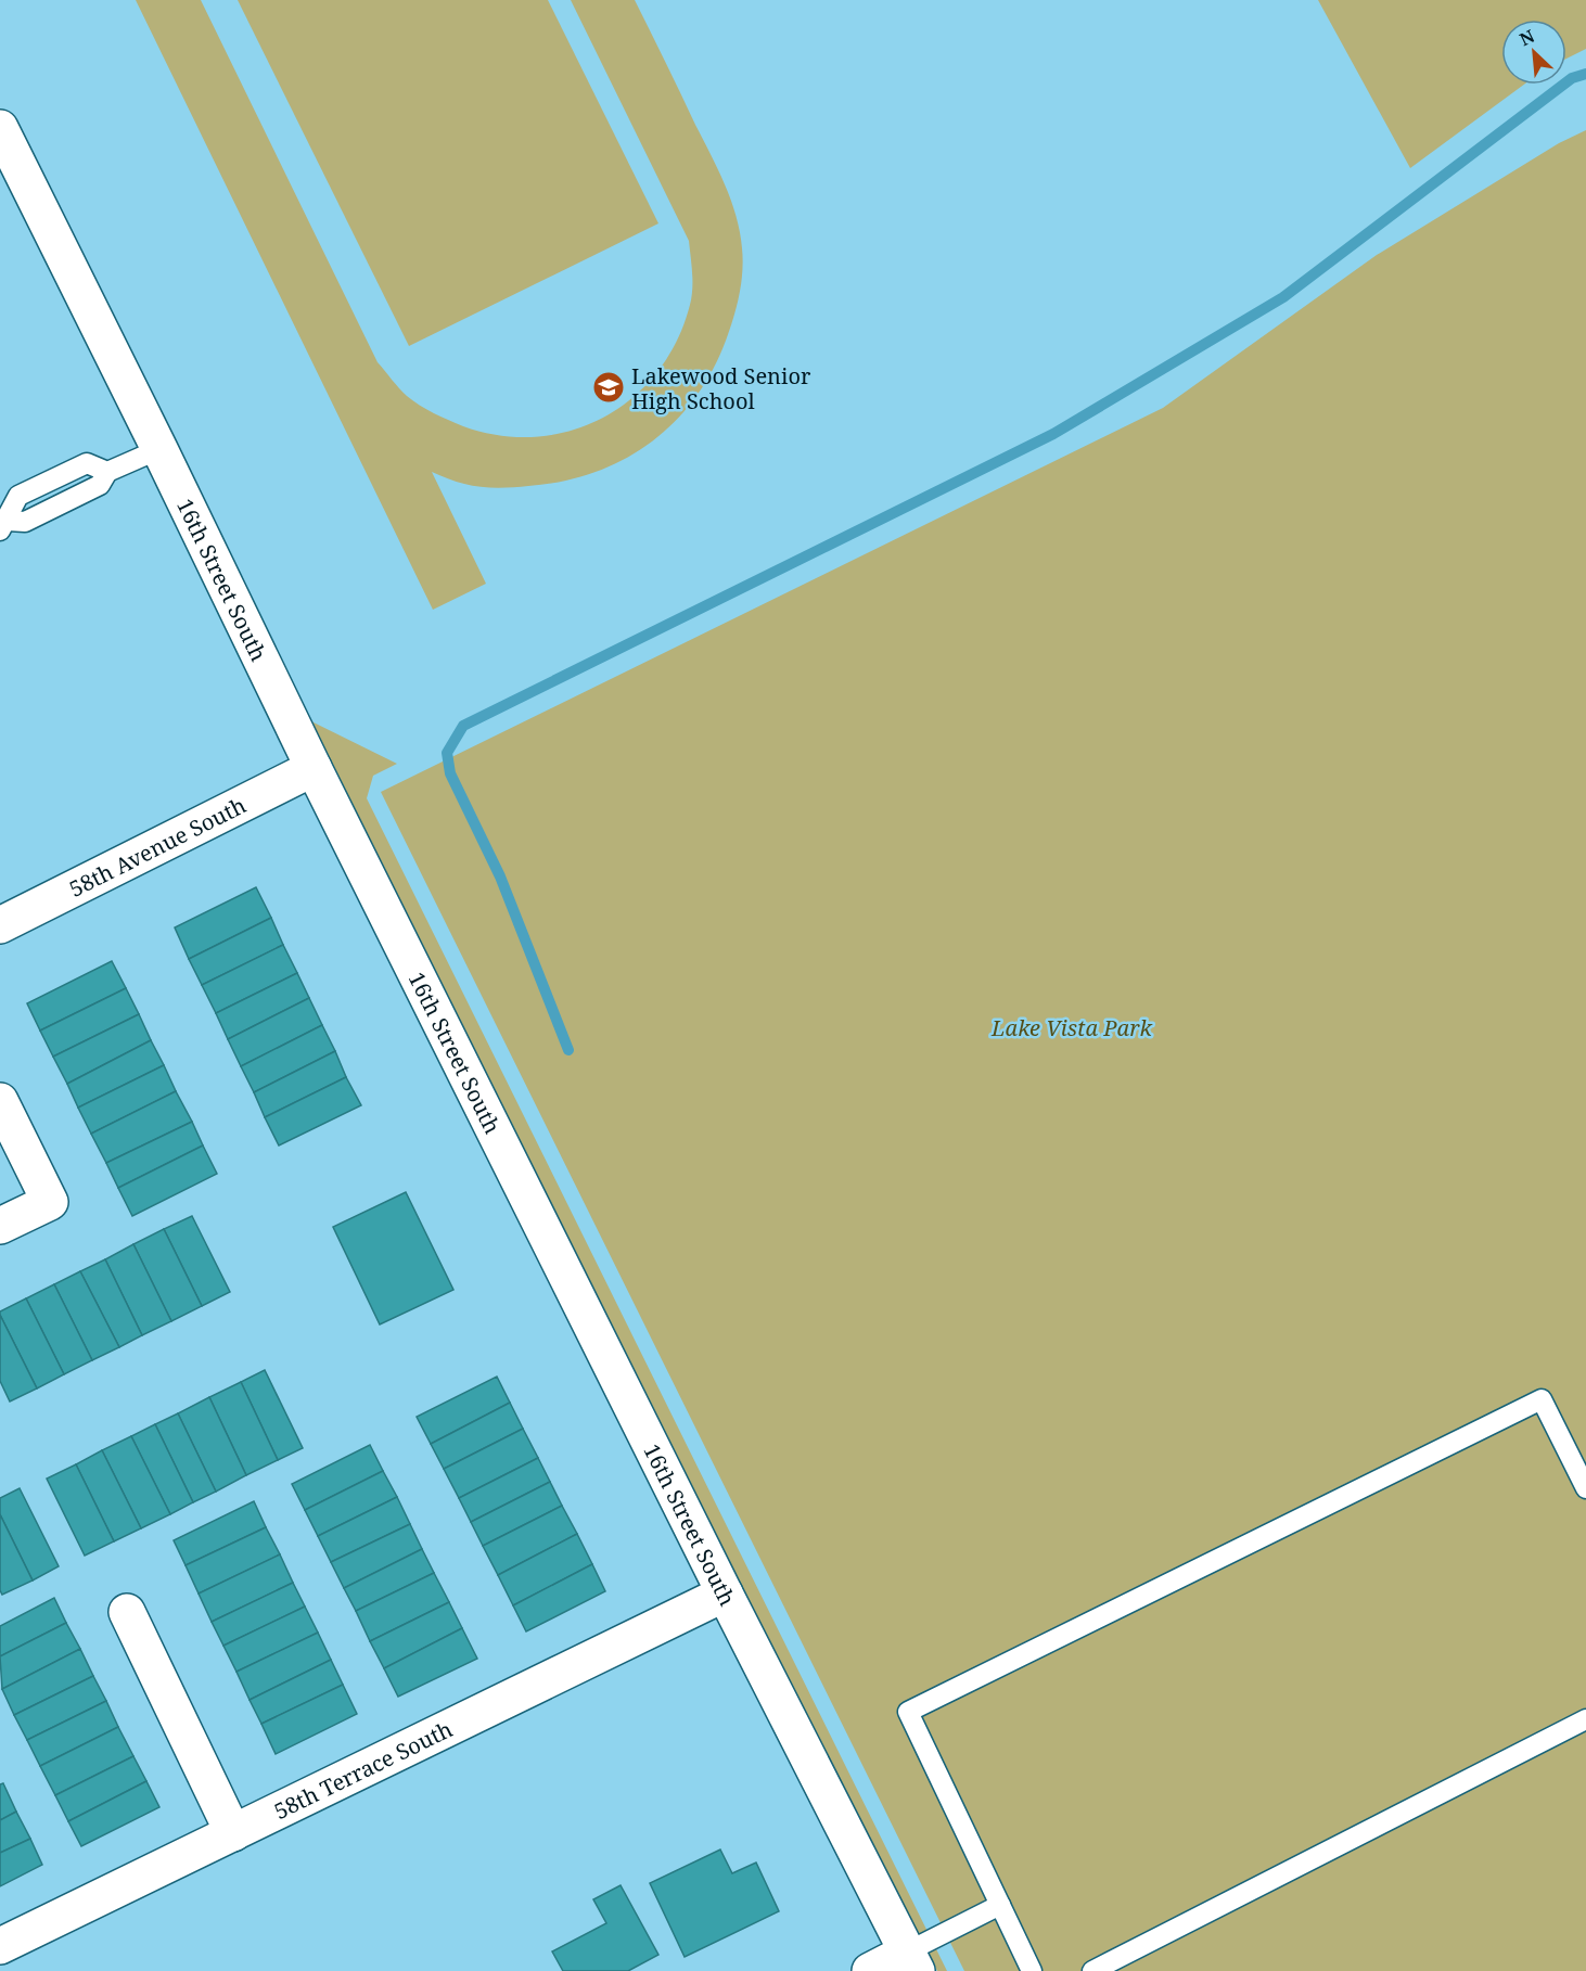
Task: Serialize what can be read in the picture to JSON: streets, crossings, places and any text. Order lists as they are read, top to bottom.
{
  "streets": {
    "street": ["16th Street South", "58th Avenue South", "58th Terrace South"]
  },
  "crossings": [
    ["16th Street South", "58th Avenue South"],
    ["16th Street South", "58th Terrace South"]
  ],
  "parks": ["Lake Vista Park"],
  "places": {
    "school or university": ["Lakewood Senior High School"]
  },
  "north": "top left"
}
